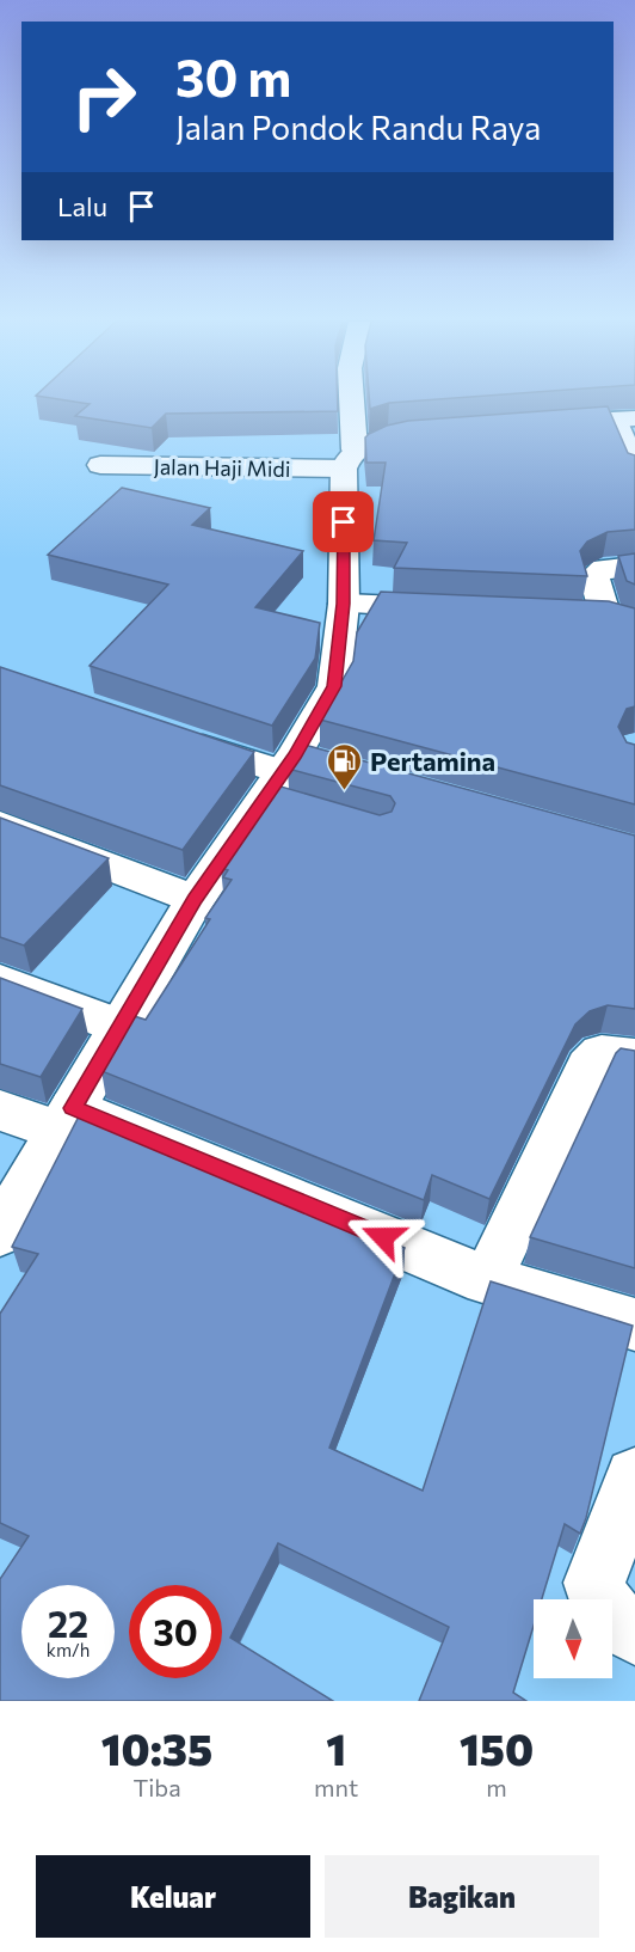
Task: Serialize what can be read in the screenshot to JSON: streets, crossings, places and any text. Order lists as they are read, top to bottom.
{
  "streets": {
    "street": ["Jalan Haji Midi"]
  },
  "places": {
    "fuel station": ["Pertamina"]
  },
  "north": "bottom",
  "page": {
    "turn": ["30 m", "Jalan Pondok Randu Raya"],
    "then": "Lalu",
    "speed": "22 km/h",
    "limit": "30",
    "eta": [
      "10:35",
      "Tiba",
      "1",
      "mnt",
      "150",
      "m"
    ],
    "buttons": ["Keluar", "Bagikan"]
  }
}
